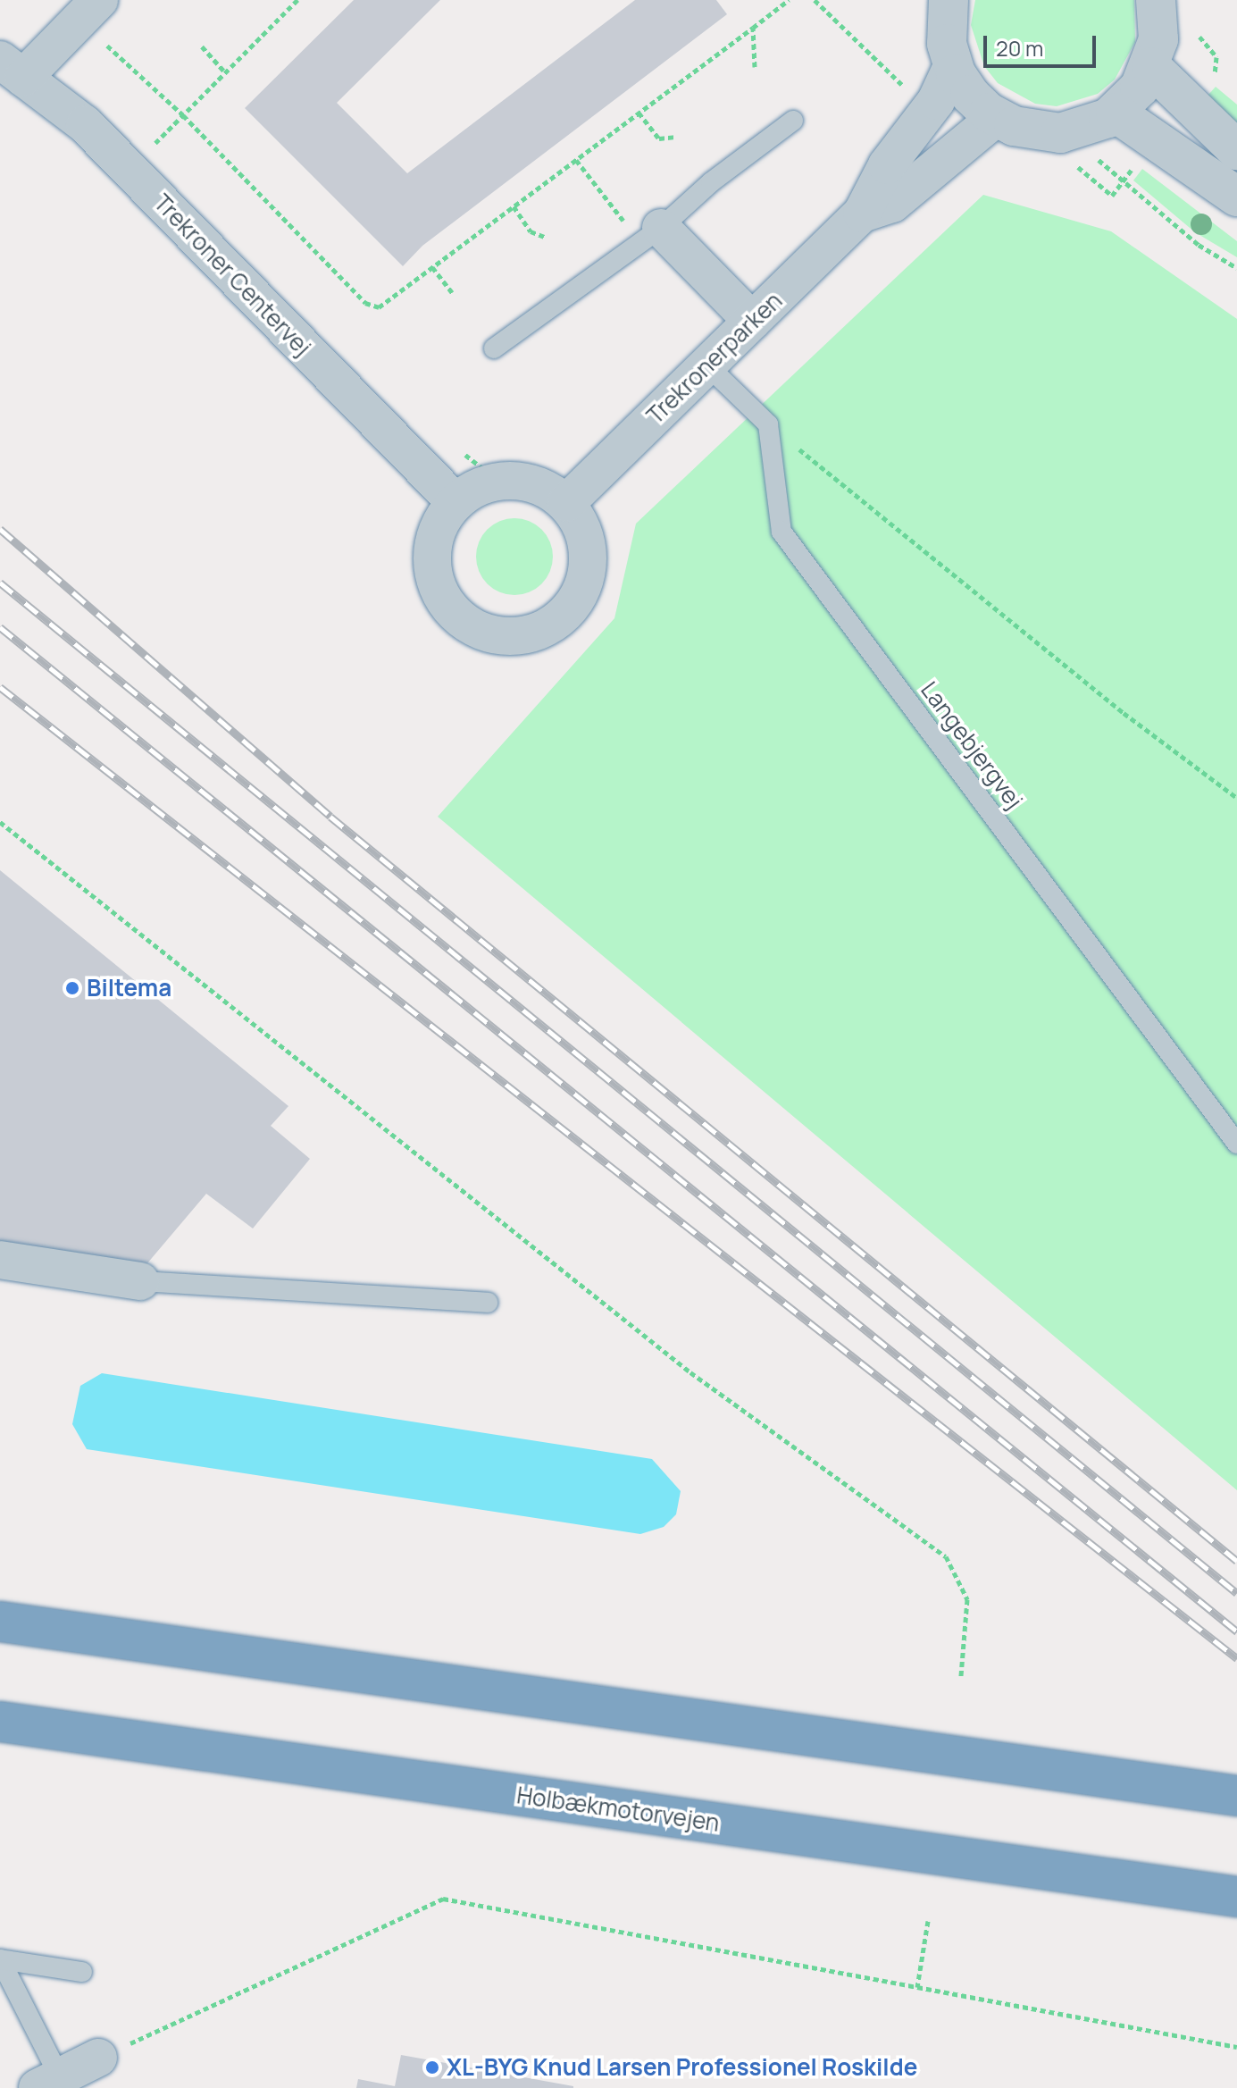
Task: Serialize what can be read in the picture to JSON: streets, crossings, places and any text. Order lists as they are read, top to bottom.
{
  "streets": {
    "highway": ["Holbækmotorvejen"],
    "street": ["Trekroner Centervej", "Trekronerparken"],
    "lane": ["Langebjergvej"]
  },
  "crossings": [
    ["Trekroner Centervej", "Trekronerparken"]
  ],
  "places": ["Biltema", "XL-BYG Knud Larsen Professionel Roskilde"],
  "scale_bar": "20 m"
}
